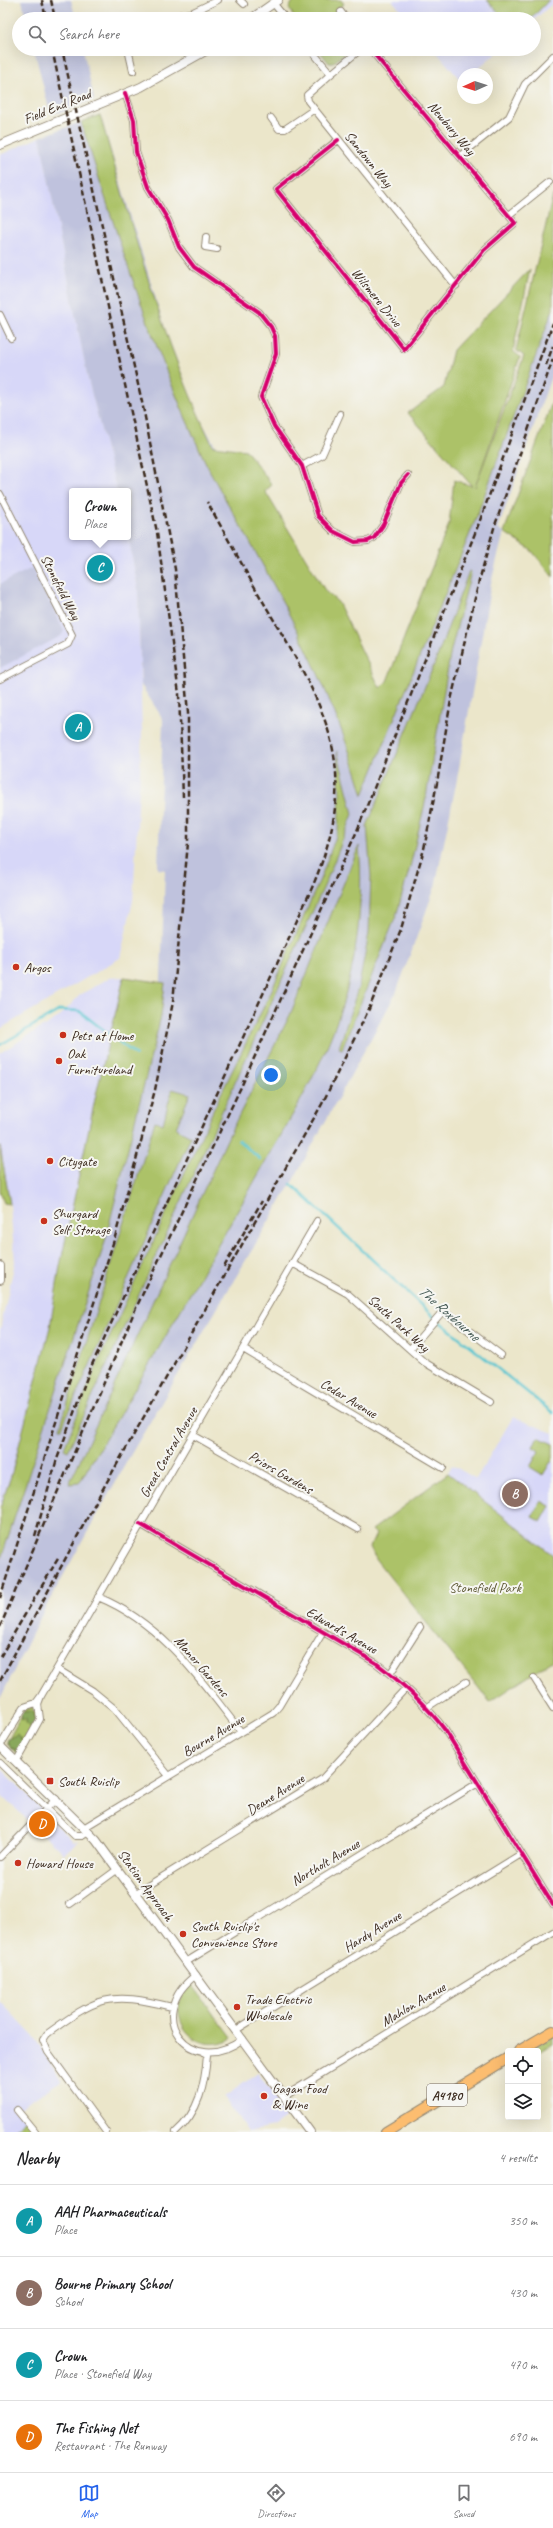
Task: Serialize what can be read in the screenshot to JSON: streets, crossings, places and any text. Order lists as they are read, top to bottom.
{
  "streets": {
    "main road": ["A4180"],
    "street": [
      "Field End Road",
      "Newbury Way",
      "Sandown Way",
      "Wilsmere Drive",
      "Stonefield Way",
      "South Park Way",
      "Cedar Avenue",
      "Great Central Avenue",
      "Priors Gardens",
      "Edward's Avenue",
      "Manor Gardens",
      "Bourne Avenue",
      "Deane Avenue",
      "Northolt Avenue",
      "Station Approach",
      "Hardy Avenue",
      "Mahlon Avenue"
    ]
  },
  "crossings": [
    ["Newbury Way", "Wilsmere Drive"],
    ["Sandown Way", "Wilsmere Drive"],
    ["South Park Way", "Great Central Avenue"],
    ["Cedar Avenue", "Great Central Avenue"],
    ["Great Central Avenue", "Priors Gardens"],
    ["Great Central Avenue", "Edward's Avenue"],
    ["Great Central Avenue", "Manor Gardens"],
    ["Great Central Avenue", "Station Approach"],
    ["Edward's Avenue", "Bourne Avenue"],
    ["Edward's Avenue", "Deane Avenue"],
    ["Edward's Avenue", "Northolt Avenue"],
    ["Edward's Avenue", "Hardy Avenue"],
    ["Manor Gardens", "Bourne Avenue"],
    ["Bourne Avenue", "Station Approach"],
    ["Deane Avenue", "Station Approach"],
    ["Northolt Avenue", "Station Approach"],
    ["Station Approach", "Hardy Avenue"],
    ["Station Approach", "Mahlon Avenue"]
  ],
  "water": ["The Roxbourne"],
  "parks": ["Stonefield Park"],
  "places": {
    "other": [
      "Argos",
      "Pets at Home",
      "Oak Furnitureland",
      "Citygate",
      "Shurgard Self Storage",
      "Howard House",
      "South Ruislip's Convenience Store",
      "Trade Electric Wholesale",
      "Gagan Food & Wine"
    ],
    "transit": ["South Ruislip"]
  },
  "north": "left",
  "page": {
    "search": "Search here",
    "popup": ["Crown", "Place"],
    "pins": [
      "C",
      "A",
      "B",
      "D"
    ],
    "heading": ["Nearby", "4 results"],
    "list": [
      {
        "mark": "A",
        "name": "AAH Pharmaceuticals",
        "note": "Place",
        "value": "350 m"
      },
      {
        "mark": "B",
        "name": "Bourne Primary School",
        "note": "School",
        "value": "430 m"
      },
      {
        "mark": "C",
        "name": "Crown",
        "note": "Place · Stonefield Way",
        "value": "470 m"
      },
      {
        "mark": "D",
        "name": "The Fishing Net",
        "note": "Restaurant · The Runway",
        "value": "690 m"
      }
    ],
    "nav": ["Map", "Directions", "Saved"]
  }
}
